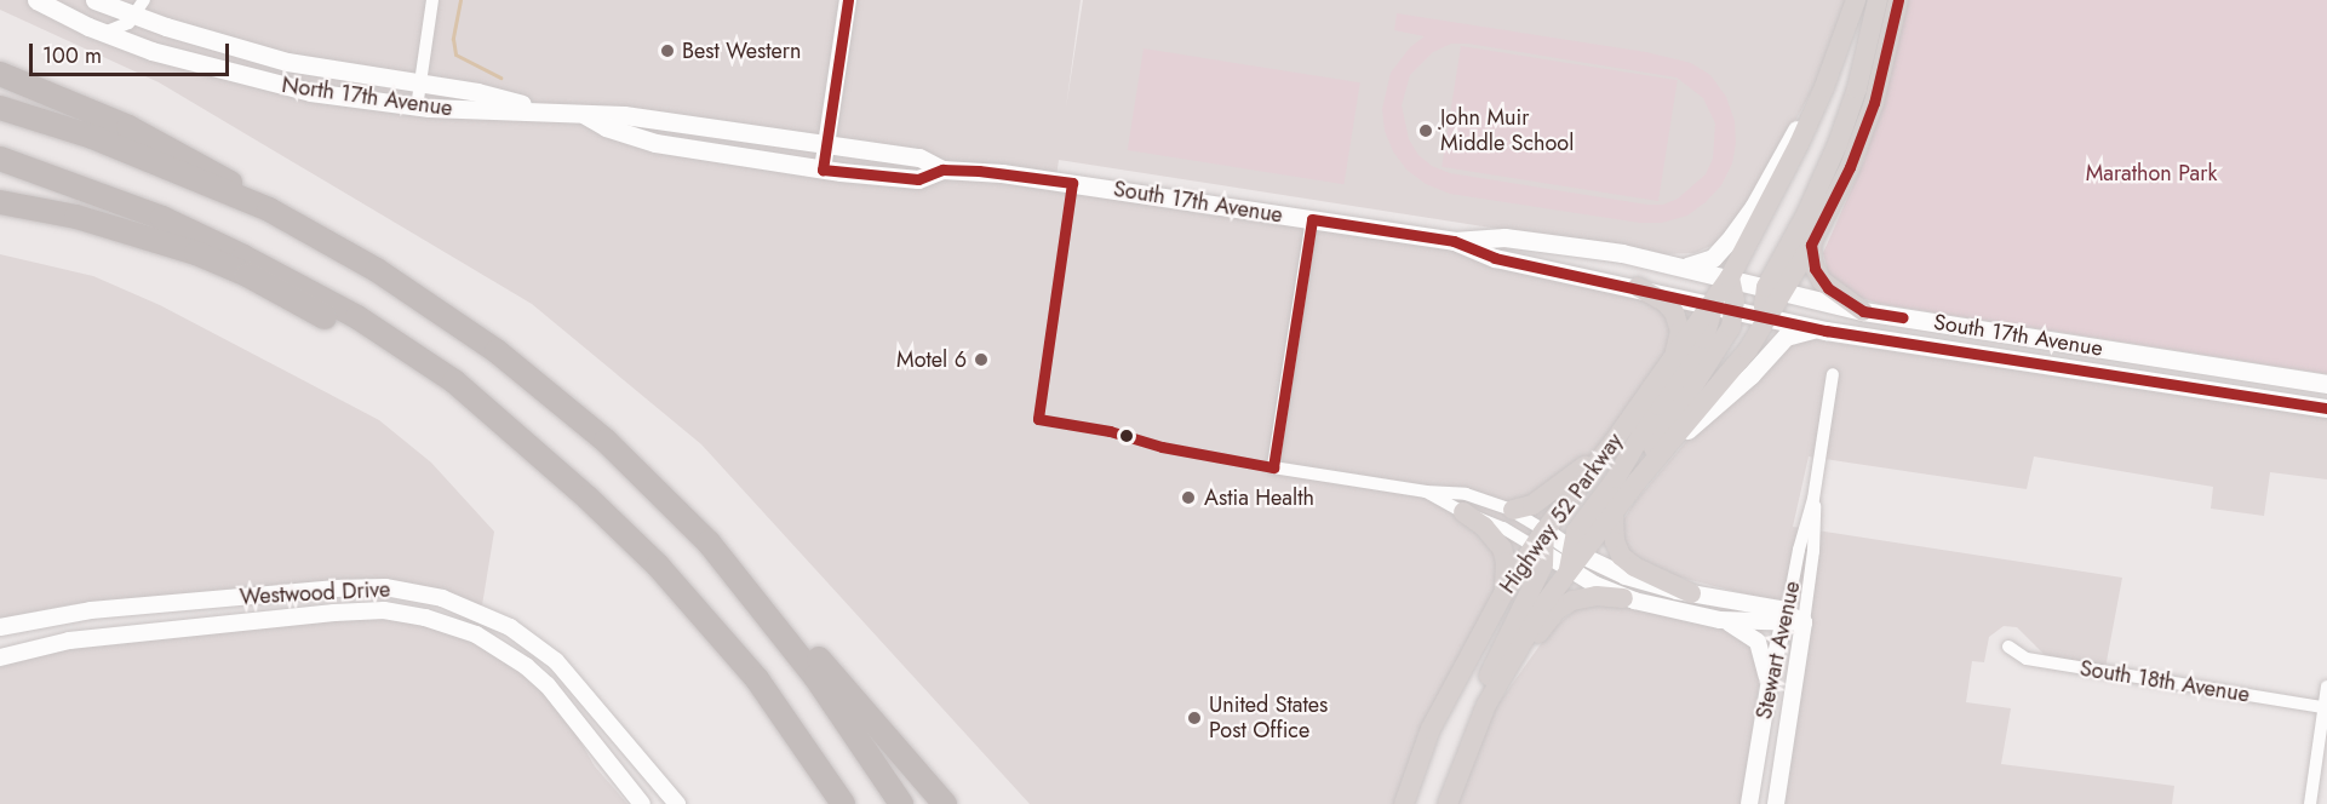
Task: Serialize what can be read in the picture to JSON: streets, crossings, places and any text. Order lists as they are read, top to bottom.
{
  "streets": {
    "main road": ["North 17th Avenue", "South 17th Avenue", "Highway 52 Parkway"],
    "street": ["Westwood Drive", "Stewart Avenue", "South 18th Avenue"]
  },
  "crossings": [
    ["North 17th Avenue", "South 17th Avenue"],
    ["South 17th Avenue", "Highway 52 Parkway"]
  ],
  "parks": ["Marathon Park"],
  "places": [
    "Best Western",
    "John Muir Middle School",
    "Motel 6",
    "Astia Health",
    "United States Post Office"
  ],
  "scale_bar": "100 m"
}
